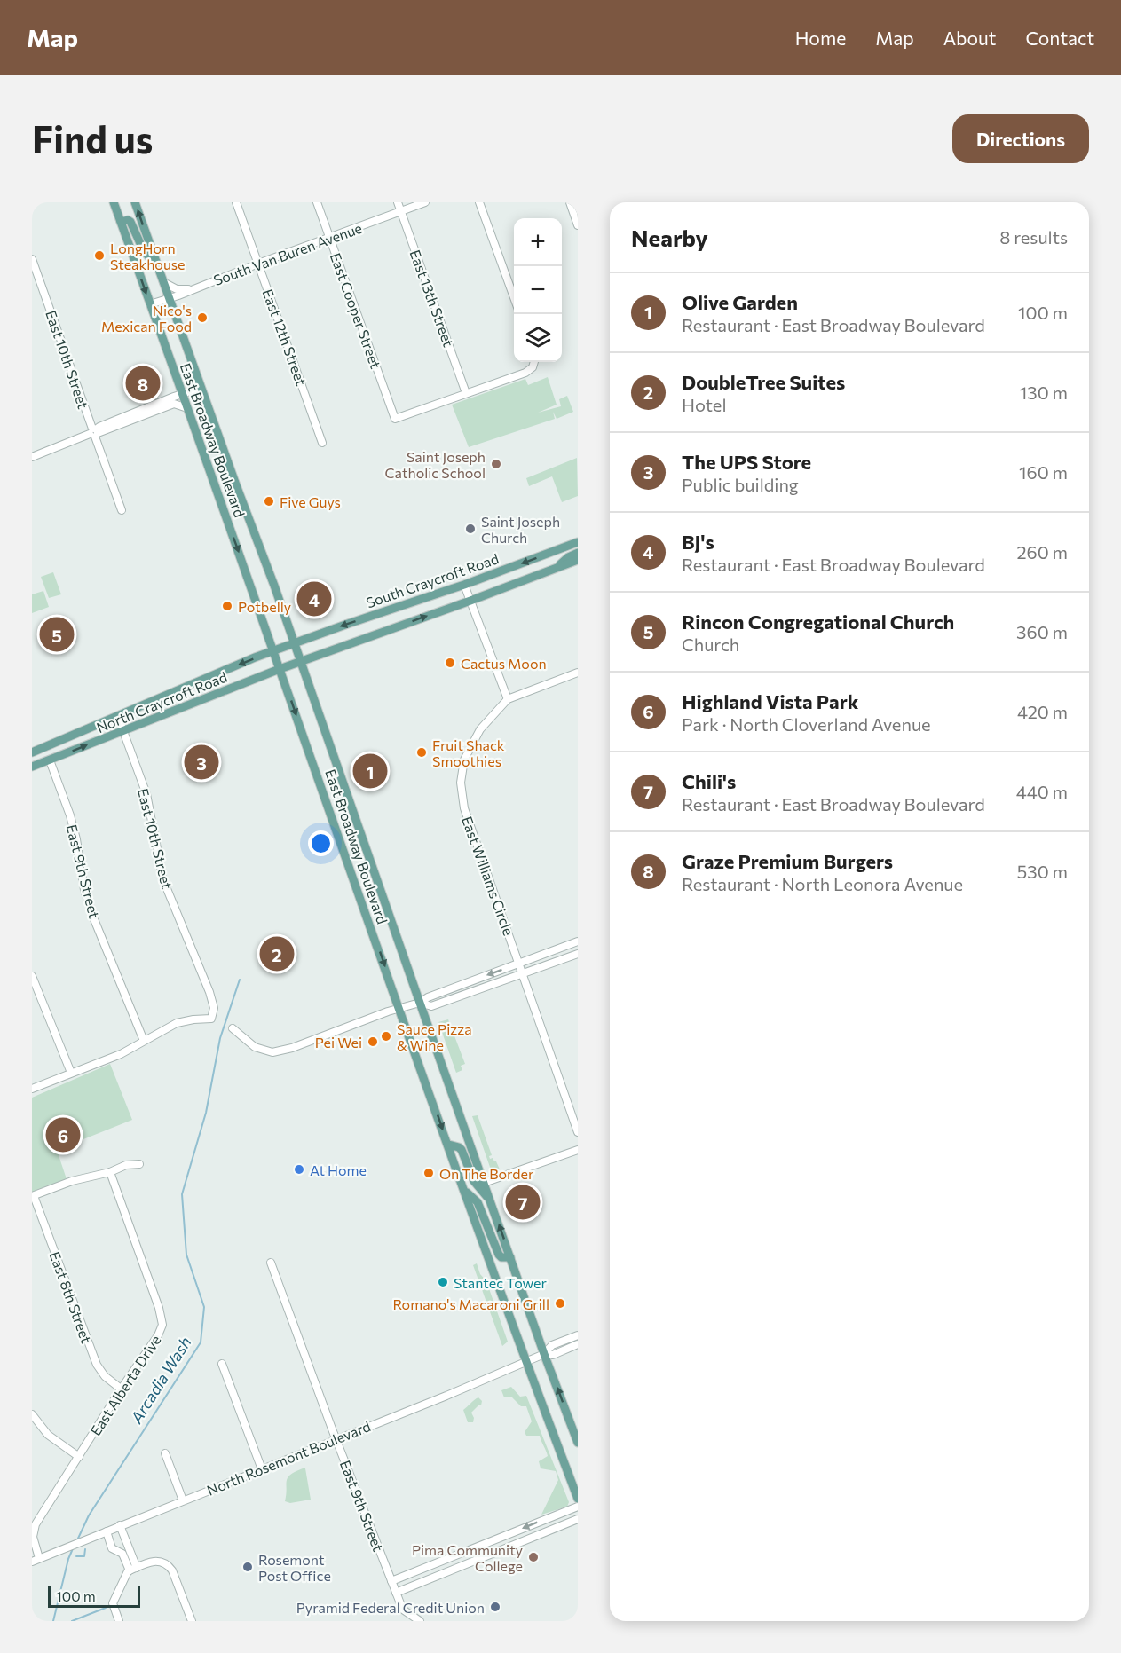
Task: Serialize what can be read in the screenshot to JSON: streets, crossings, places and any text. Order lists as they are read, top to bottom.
{
  "streets": {
    "main road": ["East Broadway Boulevard", "South Craycroft Road", "North Craycroft Road"],
    "street": [
      "South Van Buren Avenue",
      "East 13th Street",
      "East Cooper Street",
      "East 12th Street",
      "East 10th Street",
      "East 9th Street",
      "East Williams Circle",
      "East 8th Street",
      "East Alberta Drive",
      "North Rosemont Boulevard"
    ]
  },
  "crossings": [
    ["South Van Buren Avenue", "East 13th Street"],
    ["South Van Buren Avenue", "East Cooper Street"],
    ["South Van Buren Avenue", "East 12th Street"],
    ["South Van Buren Avenue", "East Broadway Boulevard"],
    ["East 13th Street", "East Cooper Street"],
    ["East 10th Street", "North Craycroft Road"],
    ["East 10th Street", "East 9th Street"],
    ["East Broadway Boulevard", "South Craycroft Road"],
    ["East Broadway Boulevard", "North Craycroft Road"],
    ["East Broadway Boulevard", "North Rosemont Boulevard"],
    ["South Craycroft Road", "North Craycroft Road"],
    ["North Craycroft Road", "East 9th Street"],
    ["East 9th Street", "North Rosemont Boulevard"],
    ["East 8th Street", "East Alberta Drive"],
    ["East Alberta Drive", "North Rosemont Boulevard"]
  ],
  "water": ["Arcadia Wash"],
  "places": [
    "LongHorn Steakhouse",
    "Nico's Mexican Food",
    "Saint Joseph Catholic School",
    "Five Guys",
    "Saint Joseph Church",
    "Potbelly",
    "Cactus Moon",
    "Fruit Shack Smoothies",
    "Sauce Pizza & Wine",
    "Pei Wei",
    "At Home",
    "On The Border",
    "Stantec Tower",
    "Romano's Macaroni Grill",
    "Pima Community College",
    "Rosemont Post Office",
    "Pyramid Federal Credit Union"
  ],
  "scale_bar": "100 m",
  "page": {
    "header": "Map",
    "nav": [
      "Home",
      "Map",
      "About",
      "Contact"
    ],
    "buttons": "Directions",
    "title": "Find us",
    "heading": ["Nearby", "8 results"],
    "map_buttons": ["+", "−"],
    "list": [
      {
        "mark": "1",
        "name": "Olive Garden",
        "note": "Restaurant · East Broadway Boulevard",
        "value": "100 m"
      },
      {
        "mark": "2",
        "name": "DoubleTree Suites",
        "note": "Hotel",
        "value": "130 m"
      },
      {
        "mark": "3",
        "name": "The UPS Store",
        "note": "Public building",
        "value": "160 m"
      },
      {
        "mark": "4",
        "name": "BJ's",
        "note": "Restaurant · East Broadway Boulevard",
        "value": "260 m"
      },
      {
        "mark": "5",
        "name": "Rincon Congregational Church",
        "note": "Church",
        "value": "360 m"
      },
      {
        "mark": "6",
        "name": "Highland Vista Park",
        "note": "Park · North Cloverland Avenue",
        "value": "420 m"
      },
      {
        "mark": "7",
        "name": "Chili's",
        "note": "Restaurant · East Broadway Boulevard",
        "value": "440 m"
      },
      {
        "mark": "8",
        "name": "Graze Premium Burgers",
        "note": "Restaurant · North Leonora Avenue",
        "value": "530 m"
      }
    ],
    "pins": [
      "8",
      "4",
      "5",
      "3",
      "1",
      "2",
      "6",
      "7"
    ],
    "scale": "100 m"
  }
}
